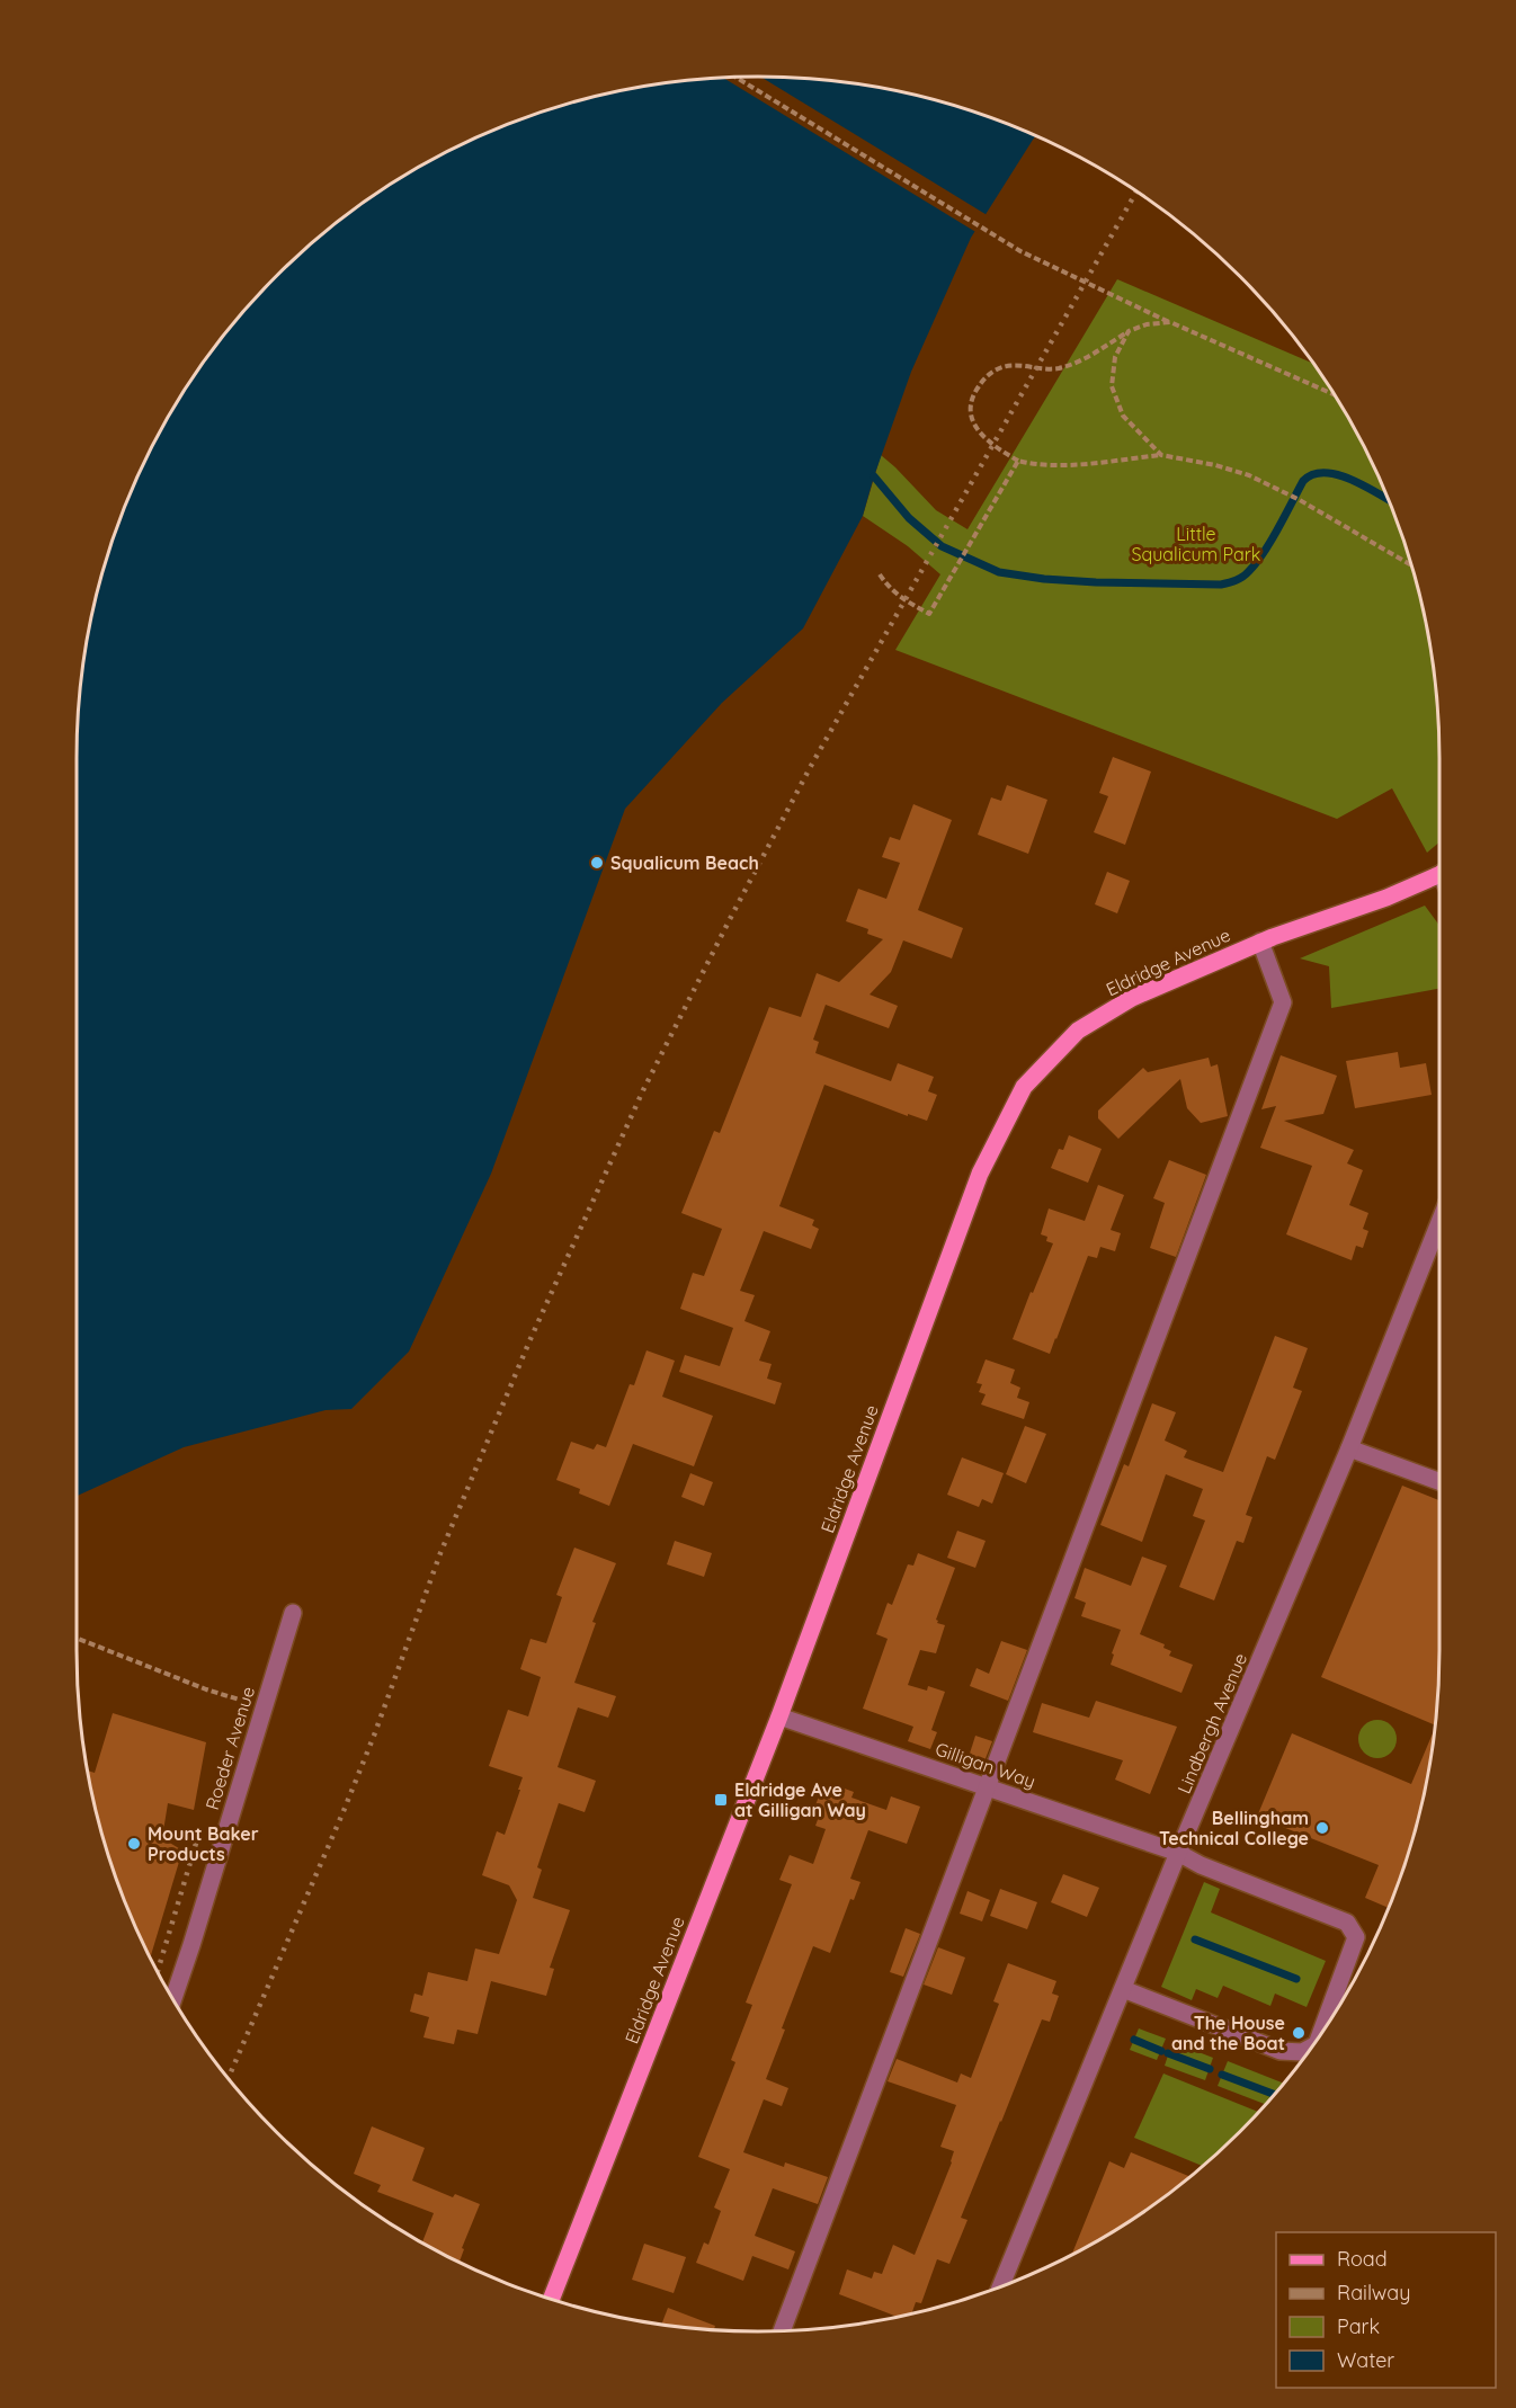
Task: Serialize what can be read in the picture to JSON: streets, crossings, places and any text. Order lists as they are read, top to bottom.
{
  "streets": {
    "main road": ["Eldridge Avenue"],
    "street": ["Lindbergh Avenue", "Roeder Avenue", "Gilligan Way"]
  },
  "crossings": [
    ["Eldridge Avenue", "Gilligan Way"],
    ["Lindbergh Avenue", "Gilligan Way"]
  ],
  "parks": ["Little Squalicum Park"],
  "places": {
    "other": [
      "Squalicum Beach",
      "Bellingham Technical College",
      "Mount Baker Products",
      "The House and the Boat"
    ],
    "transit": ["Eldridge Ave at Gilligan Way"]
  },
  "legend": [
    "Road",
    "Railway",
    "Park",
    "Water"
  ]
}
